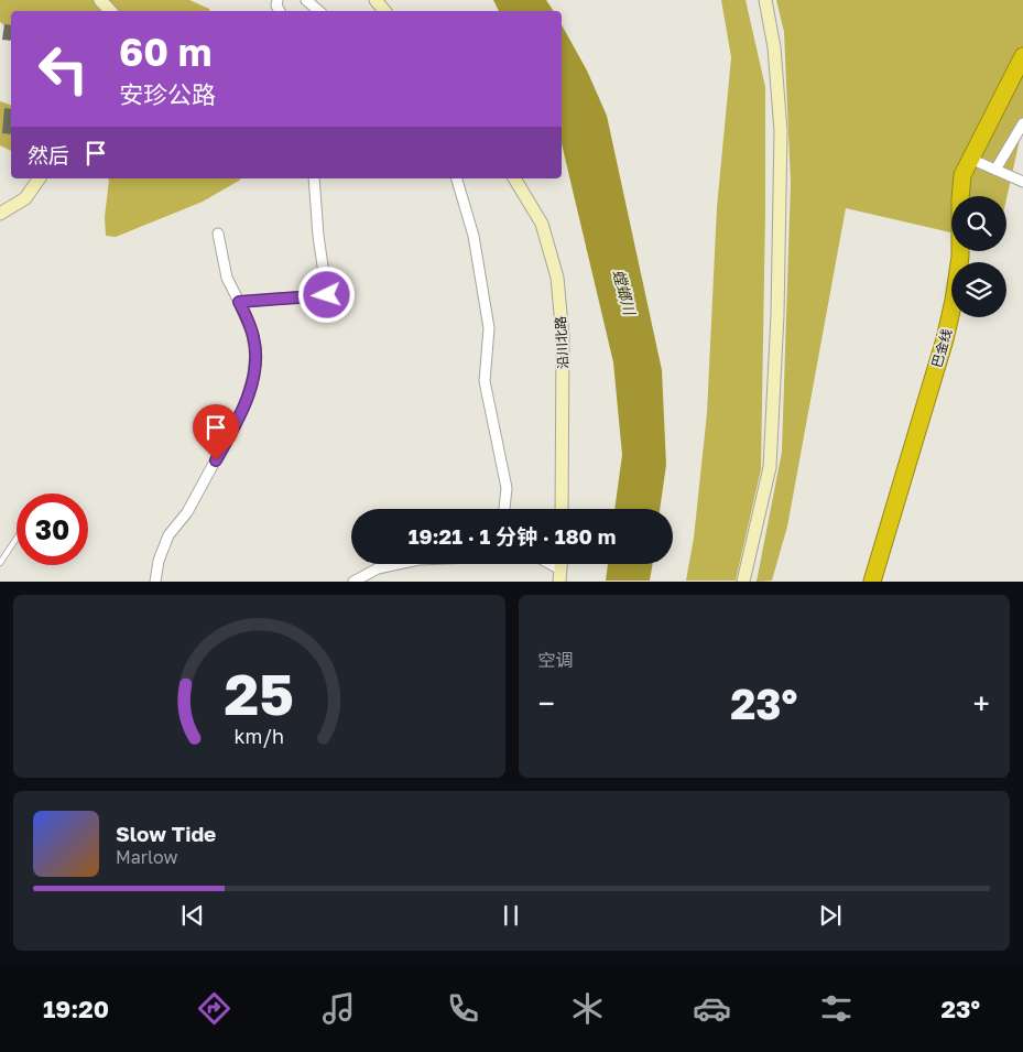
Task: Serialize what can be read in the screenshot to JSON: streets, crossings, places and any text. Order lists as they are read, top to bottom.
{
  "streets": {
    "highway": ["巴金线"],
    "main road": ["沿川北路"]
  },
  "water": ["螳螂川"],
  "page": {
    "turn": ["60 m", "安珍公路"],
    "then": "然后",
    "limit": "30",
    "trip": "19:21 · 1 分钟 · 180 m",
    "tile": "空调",
    "heat": ["−", "23°", "+"],
    "song": ["Slow Tide", "Marlow"],
    "tabs": ["19:20", "23°"],
    "gauge": ["25", "km/h"]
  }
}
